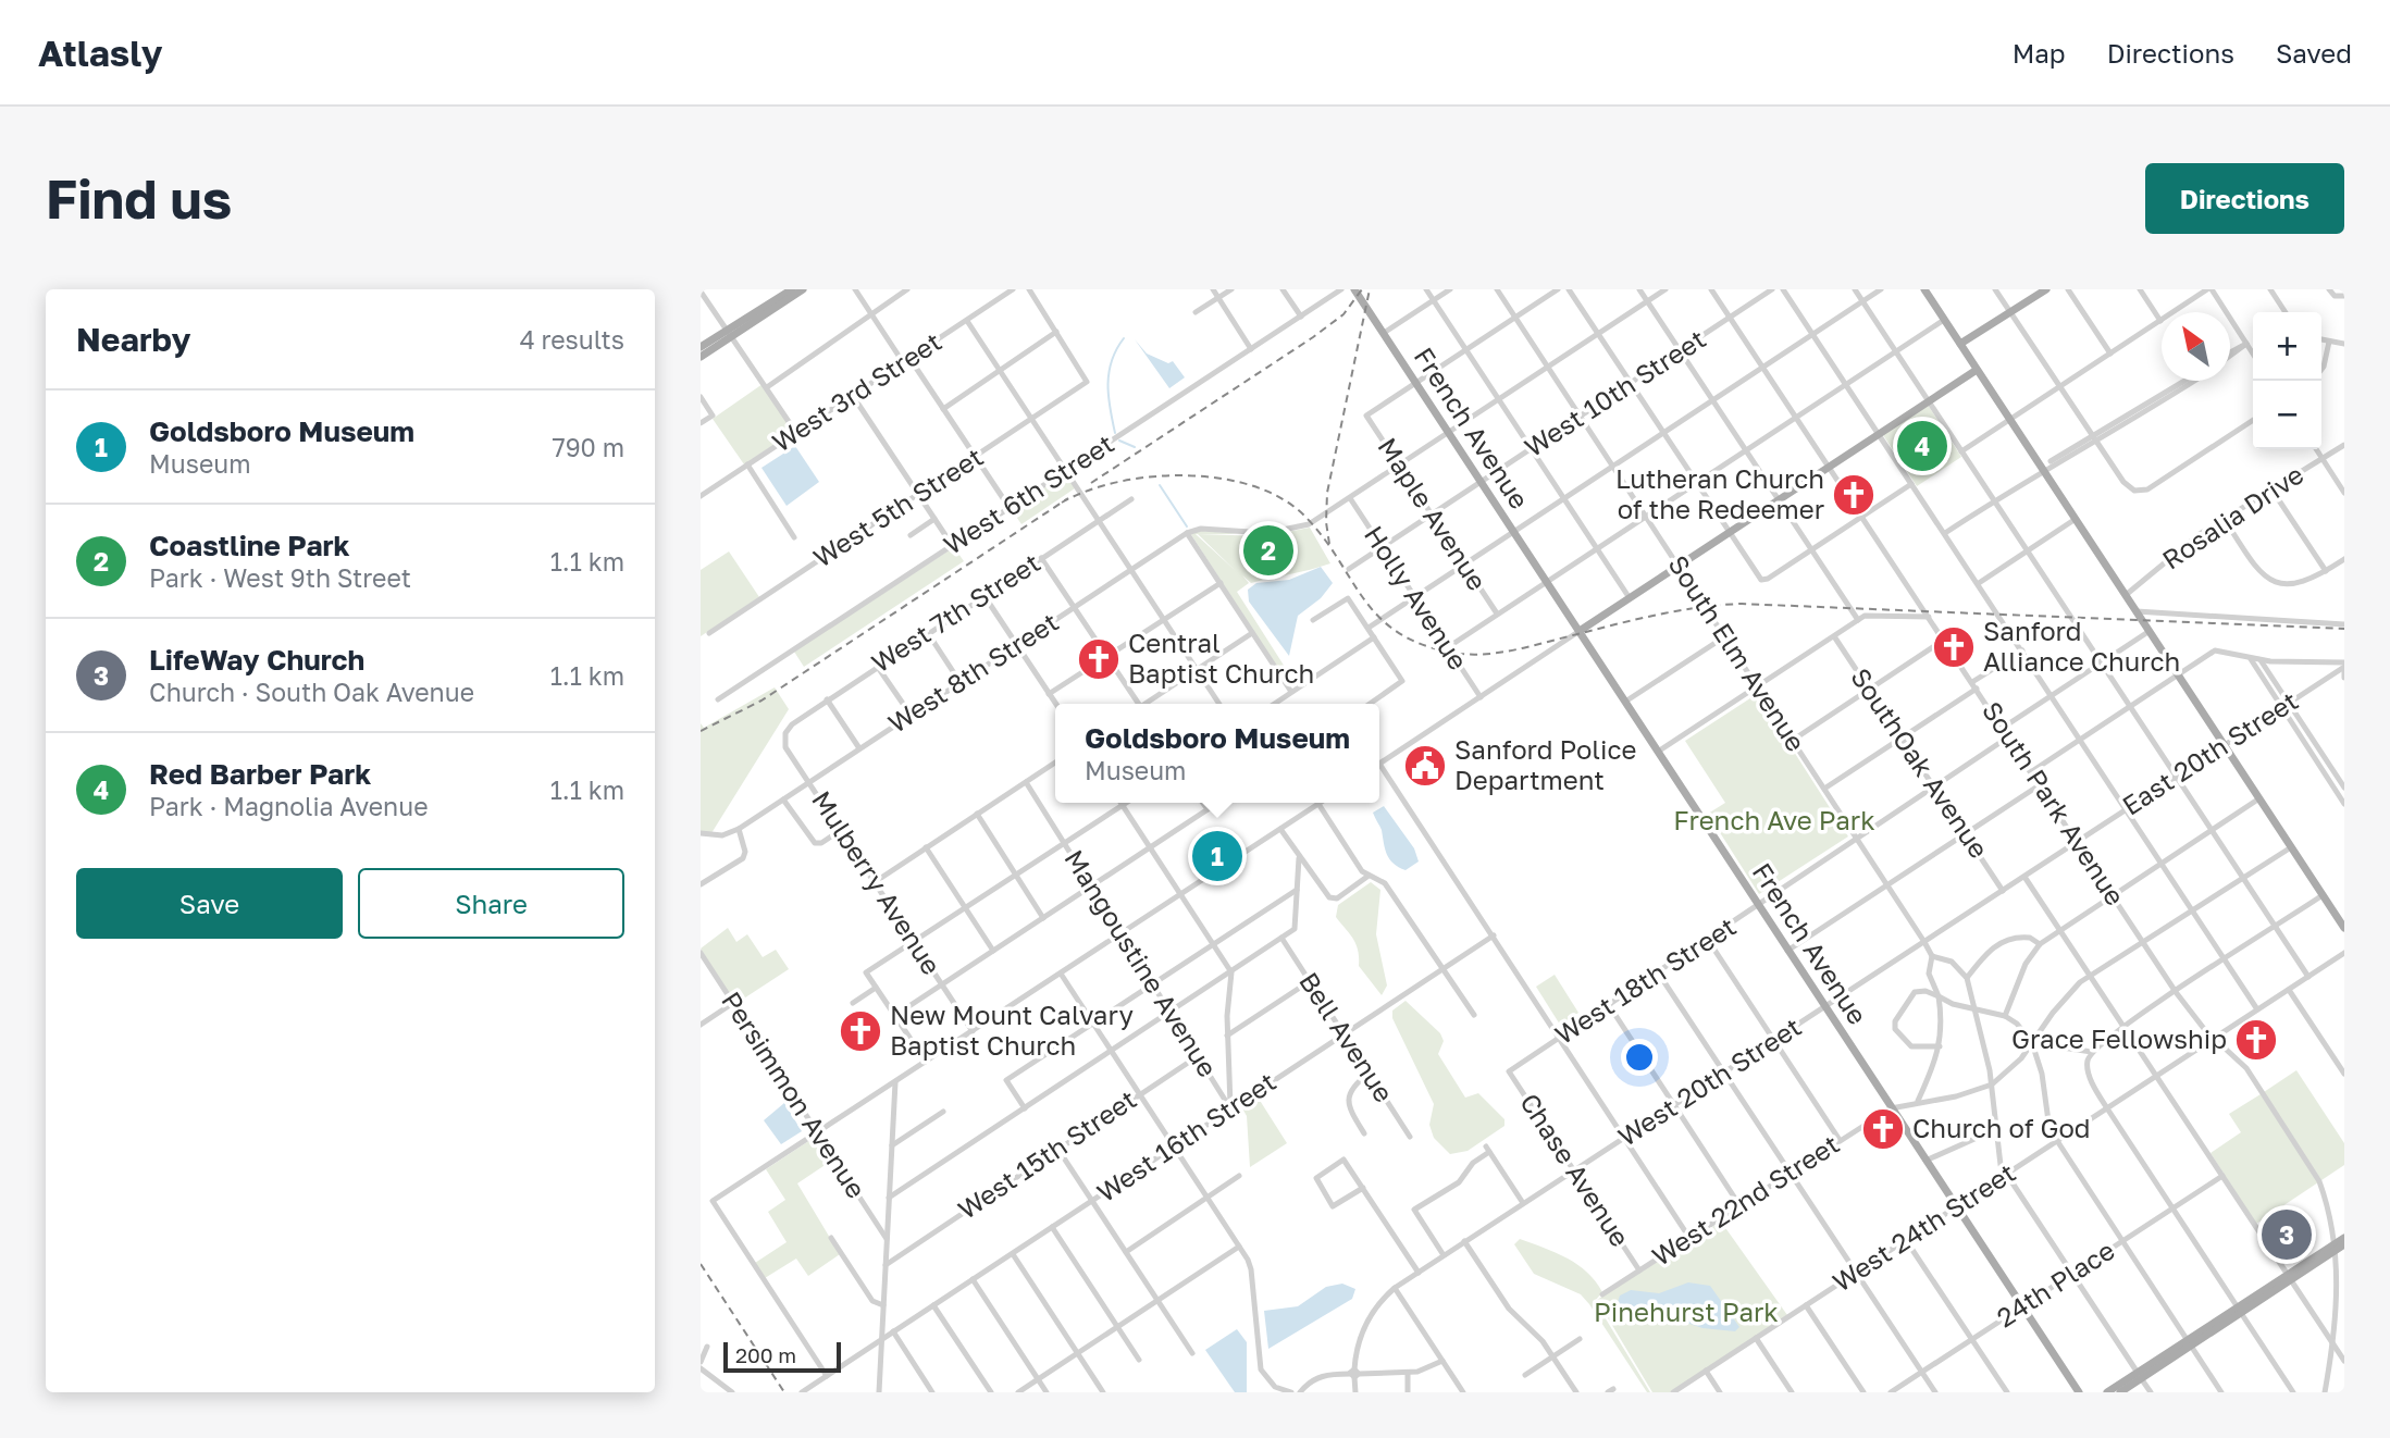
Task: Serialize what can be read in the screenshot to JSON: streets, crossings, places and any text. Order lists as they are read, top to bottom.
{
  "streets": {
    "main road": ["French Avenue"],
    "street": [
      "West 3rd Street",
      "West 10th Street",
      "West 6th Street",
      "West 5th Street",
      "Maple Avenue",
      "Rosalia Drive",
      "Holly Avenue",
      "West 7th Street",
      "South Elm Avenue",
      "West 8th Street",
      "East 20th Street",
      "SouthOak Avenue",
      "South Park Avenue",
      "Mulberry Avenue",
      "Mangoustine Avenue",
      "West 18th Street",
      "Bell Avenue",
      "West 20th Street",
      "Persimmon Avenue",
      "West 16th Street",
      "West 15th Street",
      "Chase Avenue",
      "West 22nd Street",
      "West 24th Street",
      "24th Place"
    ]
  },
  "crossings": [
    ["West 10th Street", "French Avenue"],
    ["West 10th Street", "Maple Avenue"],
    ["West 10th Street", "Holly Avenue"],
    ["West 10th Street", "South Elm Avenue"],
    ["West 10th Street", "South Park Avenue"],
    ["French Avenue", "Maple Avenue"],
    ["French Avenue", "West 18th Street"],
    ["French Avenue", "West 20th Street"],
    ["French Avenue", "West 22nd Street"],
    ["French Avenue", "West 24th Street"],
    ["French Avenue", "24th Place"],
    ["West 7th Street", "Mulberry Avenue"],
    ["South Elm Avenue", "West 18th Street"],
    ["South Elm Avenue", "West 20th Street"],
    ["West 8th Street", "Mulberry Avenue"],
    ["East 20th Street", "South Park Avenue"],
    ["East 20th Street", "West 20th Street"],
    ["SouthOak Avenue", "West 18th Street"],
    ["SouthOak Avenue", "West 20th Street"],
    ["South Park Avenue", "West 18th Street"],
    ["South Park Avenue", "West 20th Street"],
    ["South Park Avenue", "West 24th Street"],
    ["Mangoustine Avenue", "West 16th Street"],
    ["Mangoustine Avenue", "West 15th Street"],
    ["West 18th Street", "Chase Avenue"],
    ["Bell Avenue", "West 16th Street"],
    ["West 20th Street", "Chase Avenue"],
    ["Chase Avenue", "West 22nd Street"]
  ],
  "parks": ["French Ave Park", "Pinehurst Park"],
  "places": {
    "church": [
      "Lutheran Church of the Redeemer",
      "Sanford Alliance Church",
      "Central Baptist Church",
      "New Mount Calvary Baptist Church",
      "Grace Fellowship",
      "Church of God"
    ],
    "public building": ["Sanford Police Department"]
  },
  "scale_bar": "200 m",
  "north": "top left",
  "page": {
    "header": "Atlasly",
    "nav": ["Map", "Directions", "Saved"],
    "buttons": [
      "Directions",
      ["Save", "Share"]
    ],
    "title": "Find us",
    "heading": ["Nearby", "4 results"],
    "map_buttons": ["+", "−"],
    "list": [
      {
        "mark": "1",
        "name": "Goldsboro Museum",
        "note": "Museum",
        "value": "790 m"
      },
      {
        "mark": "2",
        "name": "Coastline Park",
        "note": "Park · West 9th Street",
        "value": "1.1 km"
      },
      {
        "mark": "3",
        "name": "LifeWay Church",
        "note": "Church · South Oak Avenue",
        "value": "1.1 km"
      },
      {
        "mark": "4",
        "name": "Red Barber Park",
        "note": "Park · Magnolia Avenue",
        "value": "1.1 km"
      }
    ],
    "pins": [
      "4",
      "2",
      "1",
      "3"
    ],
    "popup": ["Goldsboro Museum", "Museum"],
    "scale": "200 m"
  }
}
